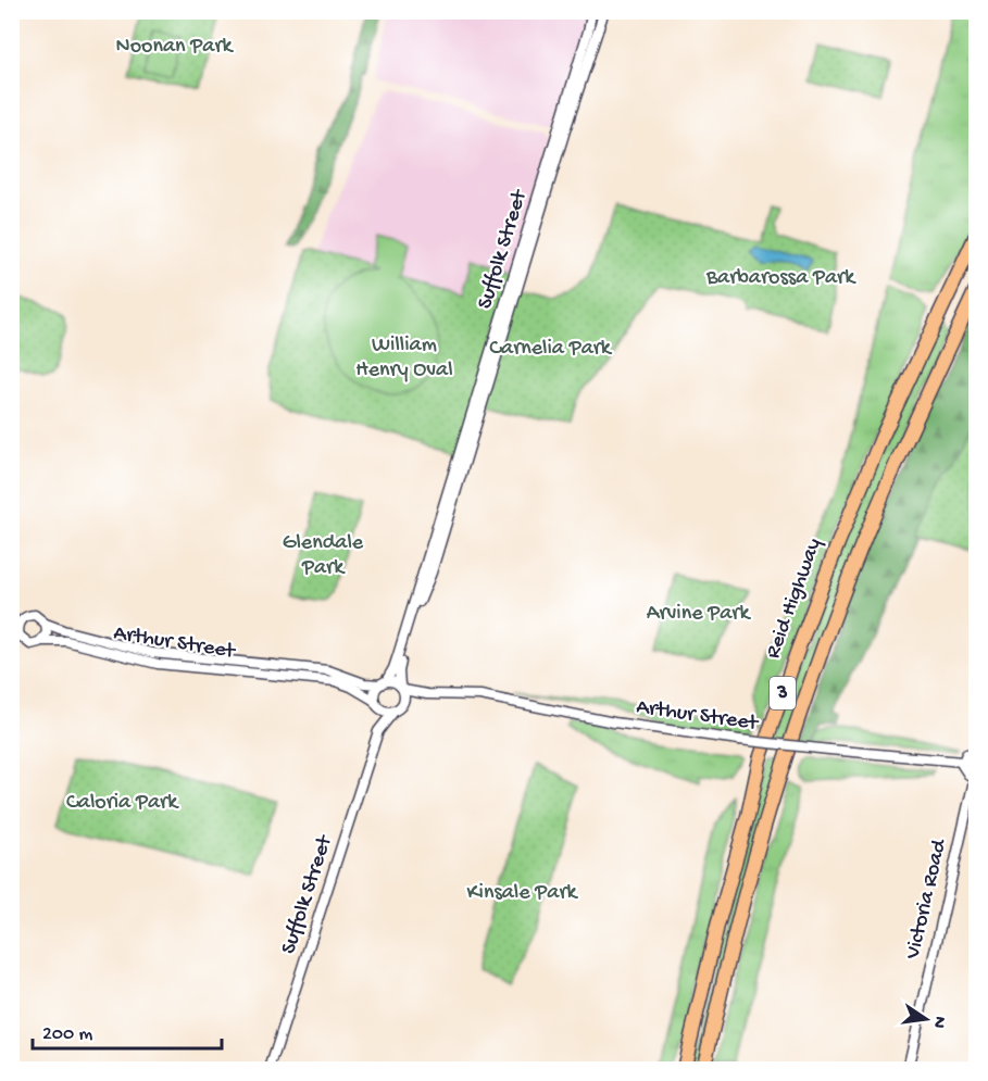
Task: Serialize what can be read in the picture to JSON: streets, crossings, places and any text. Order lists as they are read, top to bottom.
{
  "streets": {
    "highway": ["Reid Highway", "3"],
    "street": ["Suffolk Street", "Arthur Street", "Victoria Road"]
  },
  "crossings": [
    ["Suffolk Street", "Arthur Street"]
  ],
  "parks": [
    "Noonan Park",
    "Barbarossa Park",
    "William Henry Oval",
    "Carnelia Park",
    "Glendale Park",
    "Arvine Park",
    "Caloria Park",
    "Kinsale Park"
  ],
  "scale_bar": "200 m",
  "north": "right"
}
